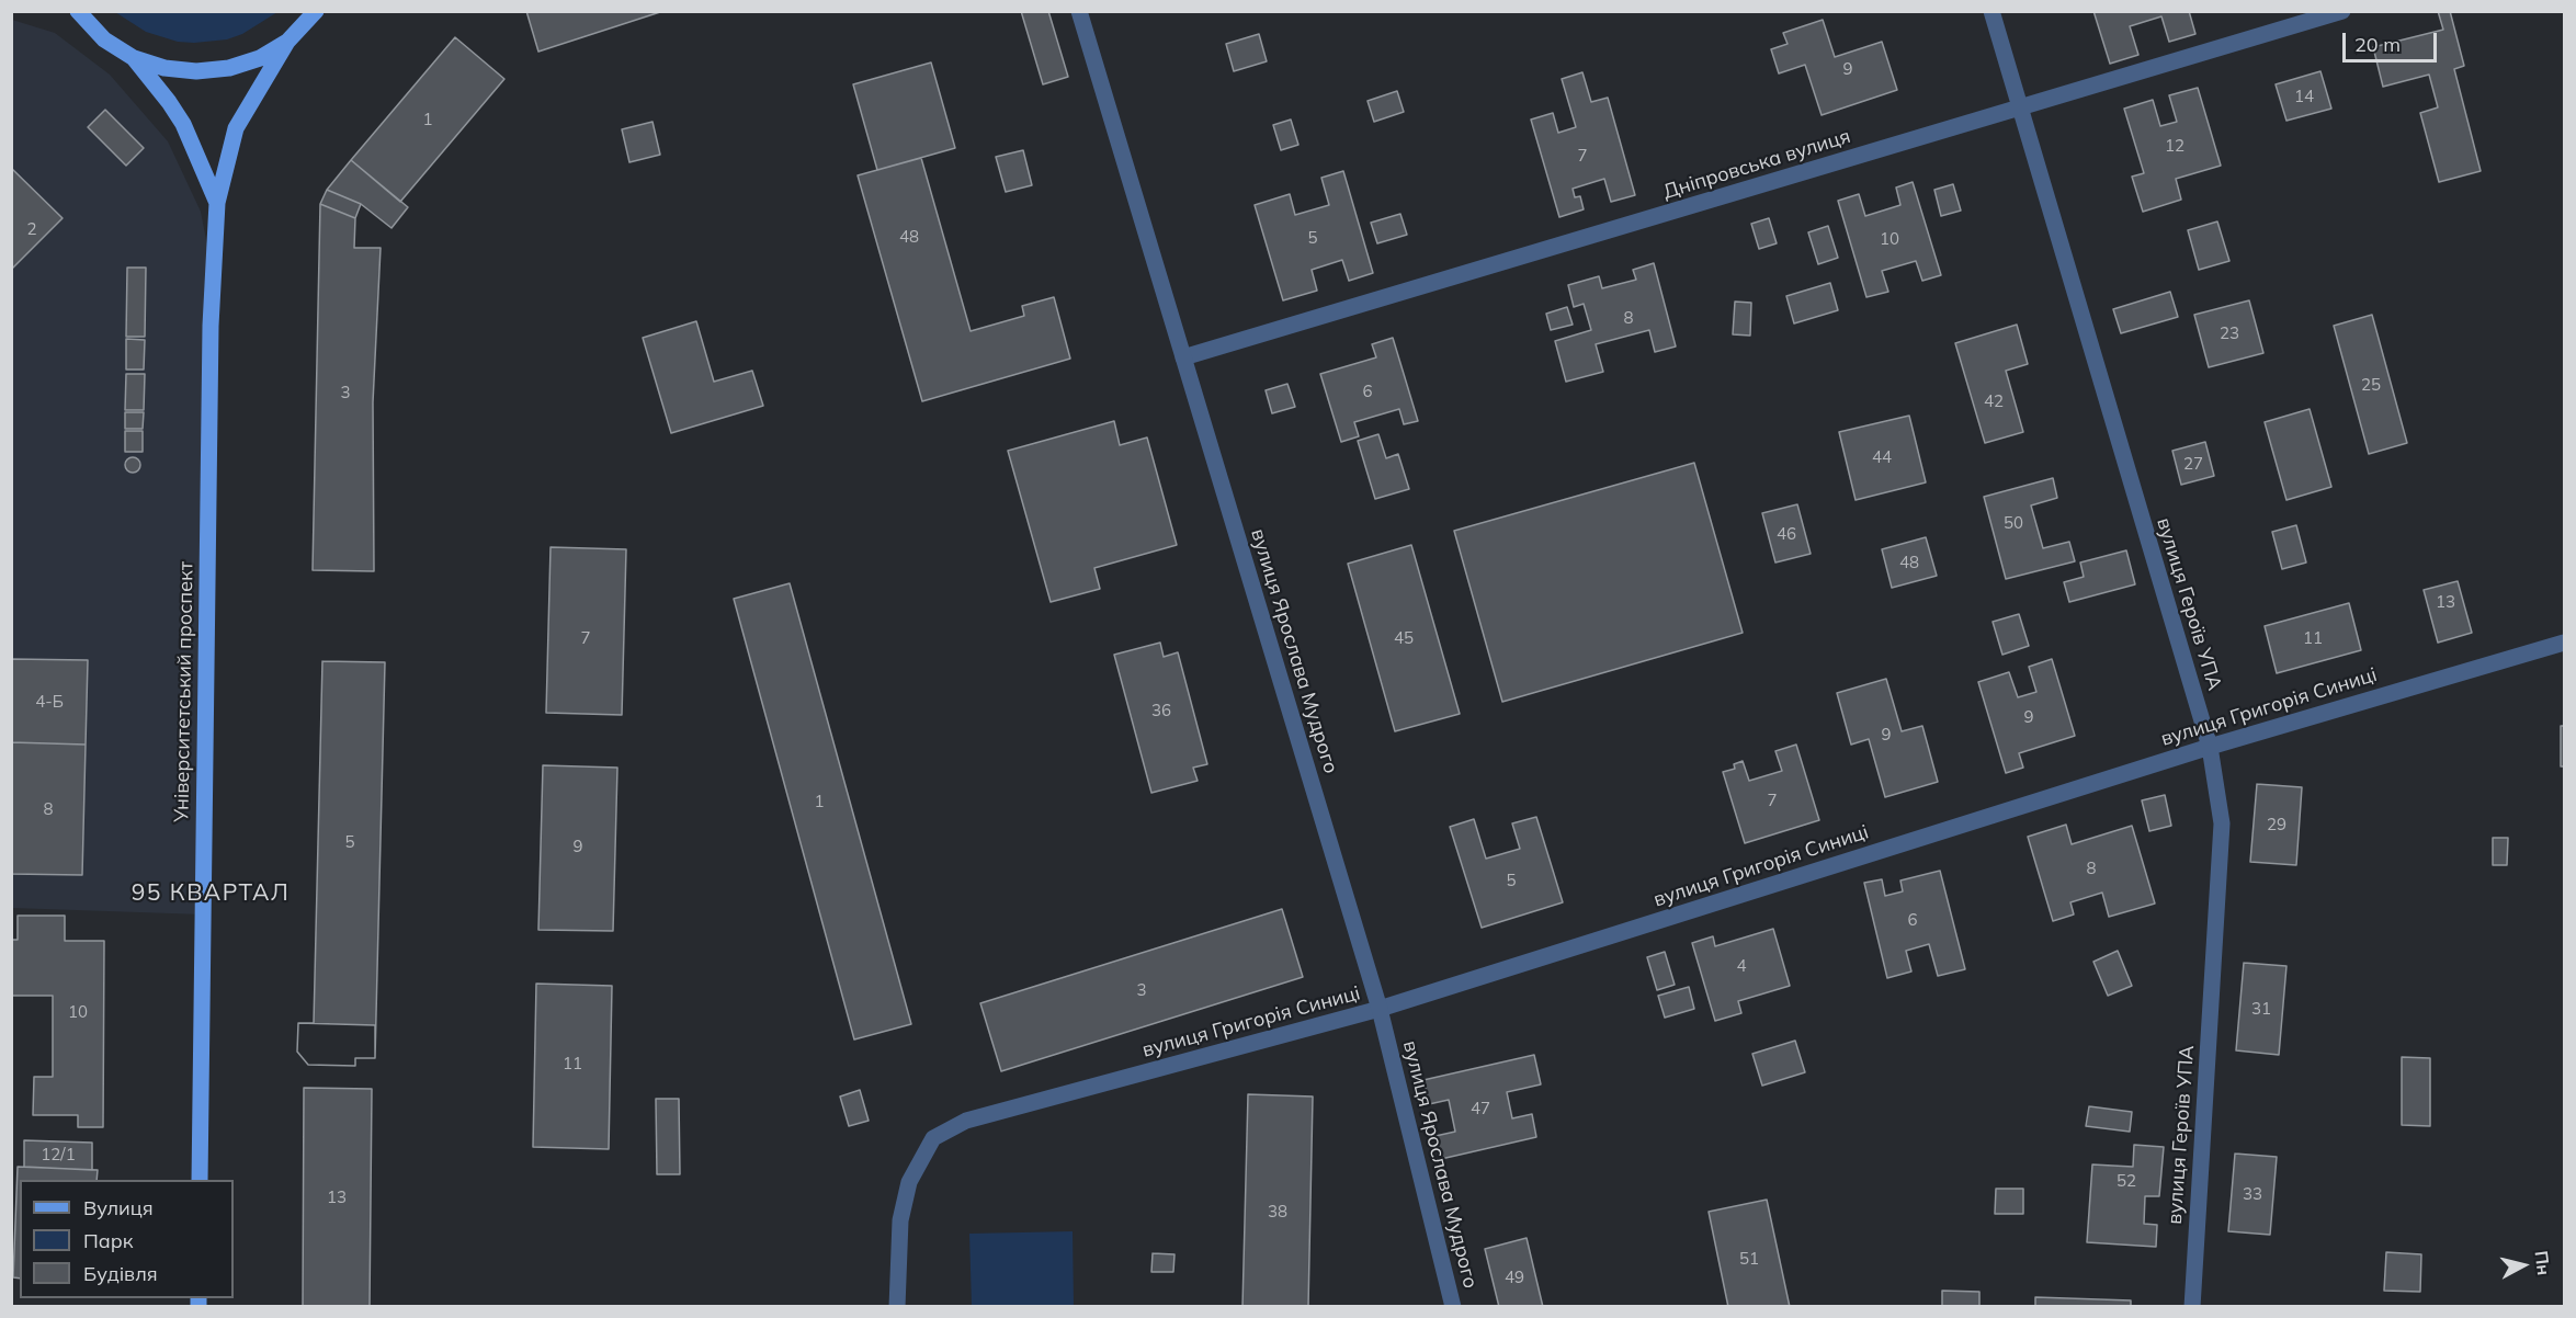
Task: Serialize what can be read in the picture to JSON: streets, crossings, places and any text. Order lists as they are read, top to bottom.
{
  "streets": {
    "main road": ["Університетський проспект"],
    "street": [
      "Дніпровська вулиця",
      "вулиця Героїв УПА",
      "вулиця Ярослава Мудрого",
      "вулиця Григорія Синиці"
    ]
  },
  "crossings": [
    ["Дніпровська вулиця", "вулиця Героїв УПА"],
    ["Дніпровська вулиця", "вулиця Ярослава Мудрого"],
    ["вулиця Героїв УПА", "вулиця Григорія Синиці"],
    ["вулиця Ярослава Мудрого", "вулиця Григорія Синиці"]
  ],
  "districts": ["95 КВАРТАЛ"],
  "house_numbers": [
    "9",
    "14",
    "1",
    "12",
    "7",
    "2",
    "48",
    "5",
    "10",
    "8",
    "23",
    "25",
    "6",
    "3",
    "42",
    "44",
    "27",
    "50",
    "46",
    "48",
    "13",
    "7",
    "45",
    "11",
    "4-Б",
    "36",
    "9",
    "9",
    "7",
    "1",
    "8",
    "29",
    "5",
    "9",
    "8",
    "5",
    "6",
    "4",
    "3",
    "31",
    "10",
    "11",
    "47",
    "12/1",
    "52",
    "33",
    "13",
    "38",
    "51",
    "49"
  ],
  "legend": ["Вулиця", "Парк", "Будівля"],
  "scale_bar": "20 m",
  "north": "right"
}
